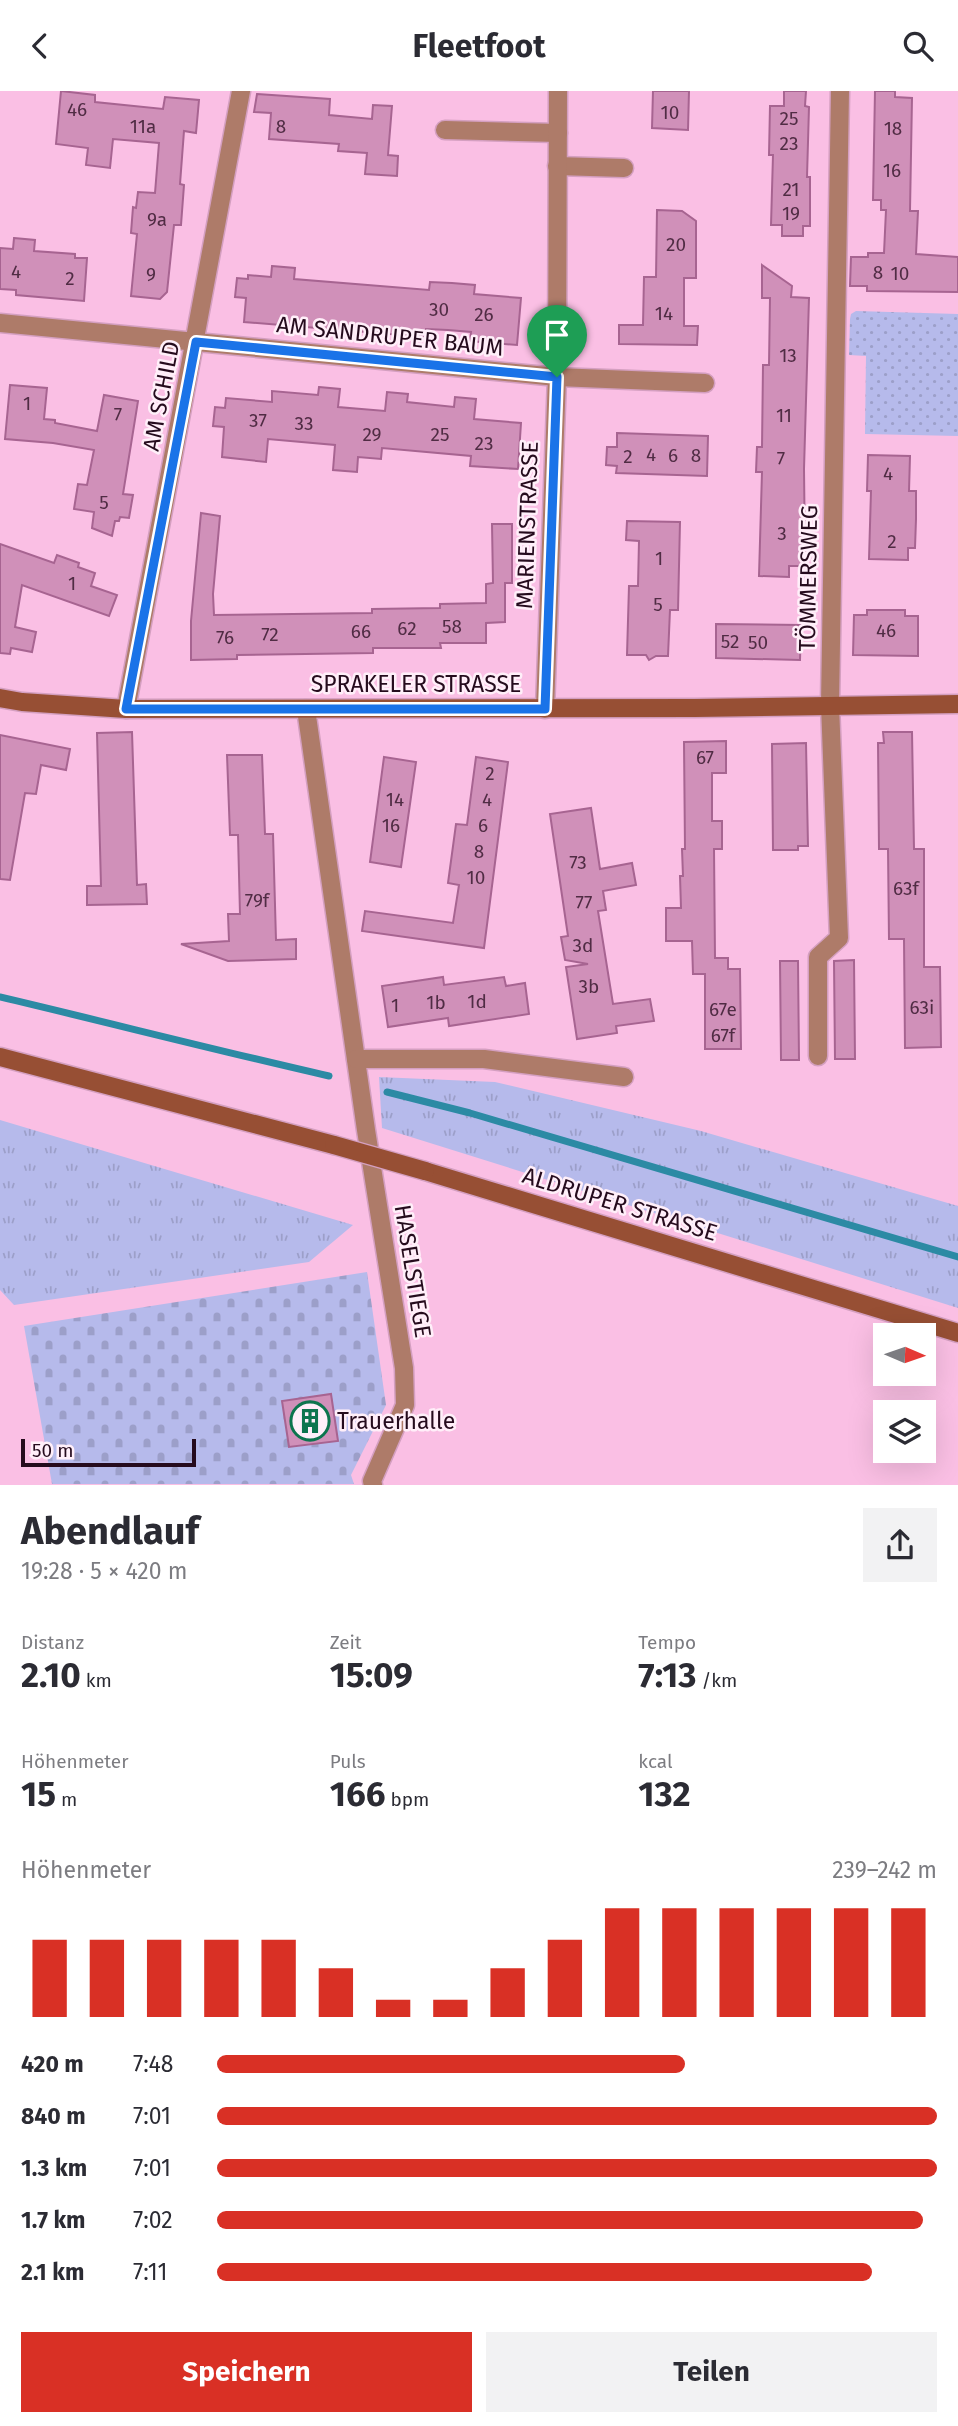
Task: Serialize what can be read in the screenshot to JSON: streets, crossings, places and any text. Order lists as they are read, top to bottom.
{
  "streets": {
    "main road": ["SPRAKELER STRASSE", "ALDRUPER STRASSE"],
    "street": [
      "AM SANDRUPER BAUM",
      "AM SCHILD",
      "MARIENSTRASSE",
      "TÖMMERSWEG",
      "HASELSTIEGE"
    ]
  },
  "crossings": [
    ["AM SANDRUPER BAUM", "AM SCHILD"],
    ["AM SANDRUPER BAUM", "MARIENSTRASSE"],
    ["AM SCHILD", "SPRAKELER STRASSE"],
    ["MARIENSTRASSE", "SPRAKELER STRASSE"],
    ["TÖMMERSWEG", "SPRAKELER STRASSE"],
    ["SPRAKELER STRASSE", "HASELSTIEGE"]
  ],
  "places": {
    "building": ["Trauerhalle"]
  },
  "house_numbers": [
    "46",
    "10",
    "25",
    "11a",
    "8",
    "18",
    "23",
    "16",
    "21",
    "19",
    "9a",
    "20",
    "4",
    "8",
    "10",
    "9",
    "2",
    "30",
    "14",
    "26",
    "13",
    "1",
    "7",
    "11",
    "37",
    "33",
    "29",
    "25",
    "23",
    "4",
    "6",
    "8",
    "2",
    "7",
    "4",
    "5",
    "3",
    "2",
    "1",
    "1",
    "5",
    "58",
    "62",
    "46",
    "66",
    "72",
    "76",
    "52",
    "50",
    "67",
    "2",
    "14",
    "4",
    "16",
    "6",
    "8",
    "73",
    "10",
    "63f",
    "79f",
    "77",
    "3d",
    "3b",
    "1d",
    "1b",
    "1",
    "63i",
    "67e",
    "67f"
  ],
  "scale_bar": "50 m",
  "north": "right",
  "page": {
    "header": "Fleetfoot",
    "scale": "50 m",
    "heading": ["Abendlauf", "19:28 · 5 × 420 m"],
    "stats": [
      ["Distanz", "2.10 km"],
      ["Zeit", "15:09"],
      ["Tempo", "7:13 /km"],
      ["Höhenmeter", "15 m"],
      ["Puls", "166 bpm"],
      ["kcal", "132"]
    ],
    "chart": ["Höhenmeter", "239–242 m"],
    "list": [
      {
        "name": "420 m",
        "note": "7:48"
      },
      {
        "name": "840 m",
        "note": "7:01"
      },
      {
        "name": "1.3 km",
        "note": "7:01"
      },
      {
        "name": "1.7 km",
        "note": "7:02"
      },
      {
        "name": "2.1 km",
        "note": "7:11"
      }
    ],
    "buttons": ["Speichern", "Teilen"]
  }
}
